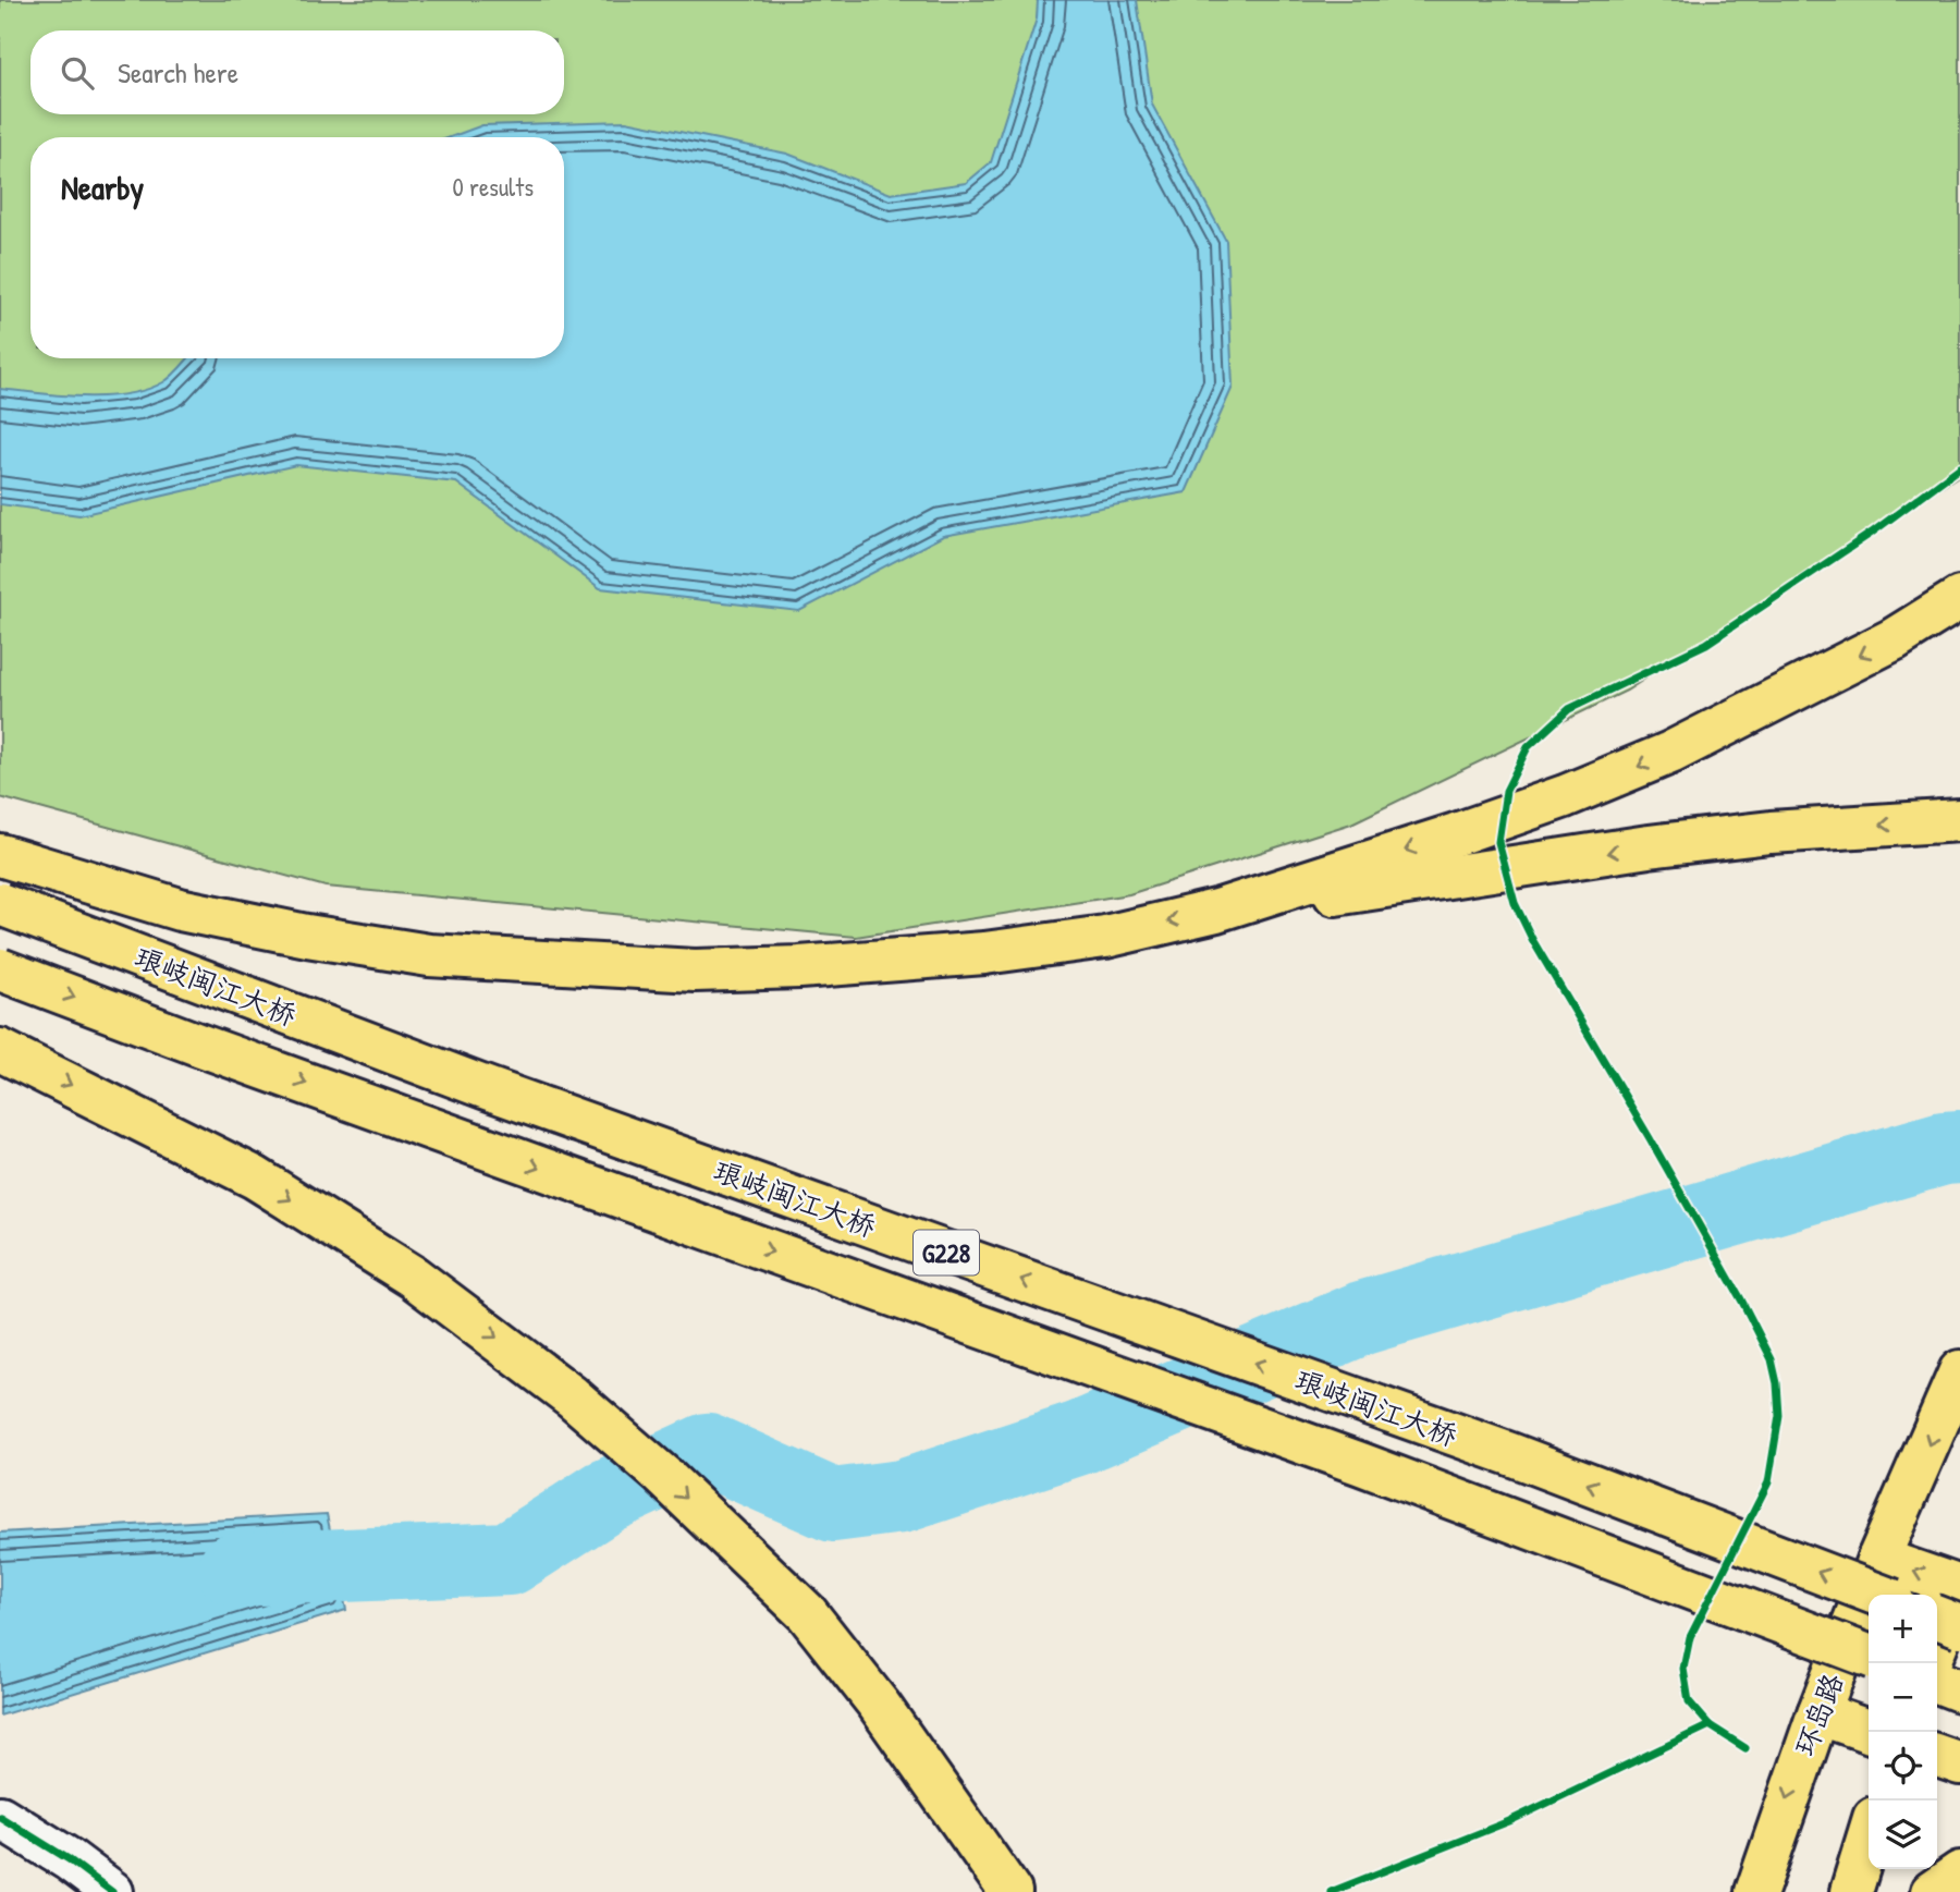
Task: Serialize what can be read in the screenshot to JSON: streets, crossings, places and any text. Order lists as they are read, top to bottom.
{
  "streets": {
    "main road": ["琅岐闽江大桥", "G228", "环岛路"]
  },
  "one_way": ["环岛路"],
  "page": {
    "search": "Search here",
    "heading": ["Nearby", "0 results"],
    "map_buttons": ["+", "−"]
  }
}
